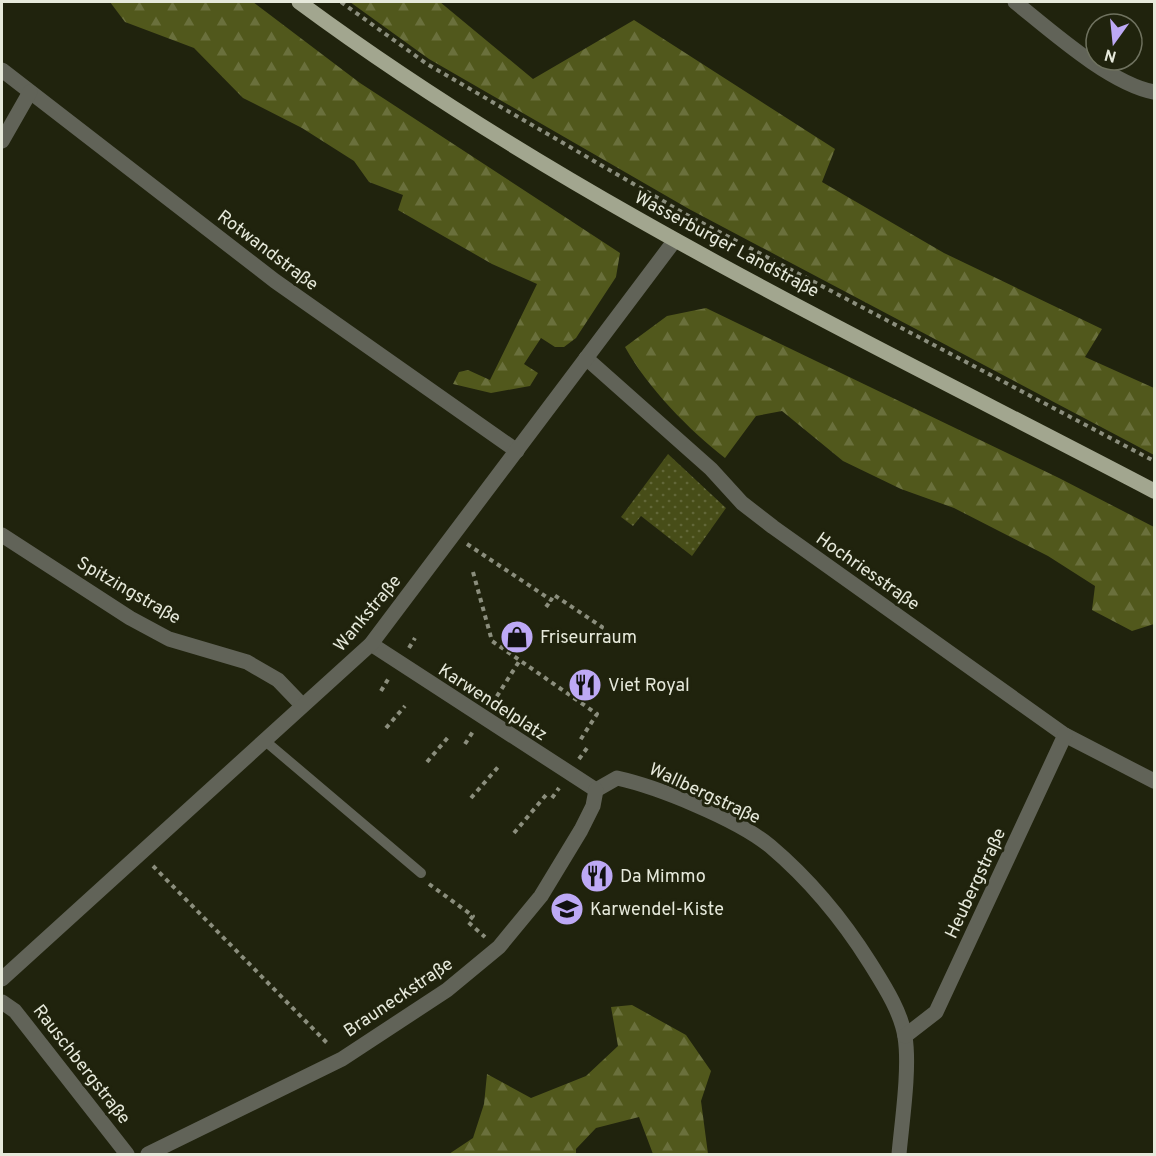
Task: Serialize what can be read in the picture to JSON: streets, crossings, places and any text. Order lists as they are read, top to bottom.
{
  "streets": {
    "main road": ["Wasserburger Landstraße"],
    "street": [
      "Rotwandstraße",
      "Hochriesstraße",
      "Spitzingstraße",
      "Wankstraße",
      "Karwendelplatz",
      "Wallbergstraße",
      "Heubergstraße",
      "Brauneckstraße",
      "Rauschbergstraße"
    ]
  },
  "crossings": [
    ["Wasserburger Landstraße", "Wankstraße"],
    ["Rotwandstraße", "Wankstraße"],
    ["Hochriesstraße", "Wankstraße"],
    ["Hochriesstraße", "Heubergstraße"],
    ["Spitzingstraße", "Wankstraße"],
    ["Wankstraße", "Karwendelplatz"],
    ["Karwendelplatz", "Wallbergstraße"],
    ["Karwendelplatz", "Brauneckstraße"],
    ["Wallbergstraße", "Heubergstraße"],
    ["Wallbergstraße", "Brauneckstraße"]
  ],
  "places": {
    "shop": ["Friseurraum"],
    "restaurant": ["Viet Royal", "Da Mimmo"],
    "school or university": ["Karwendel-Kiste"]
  },
  "north": "bottom"
}
